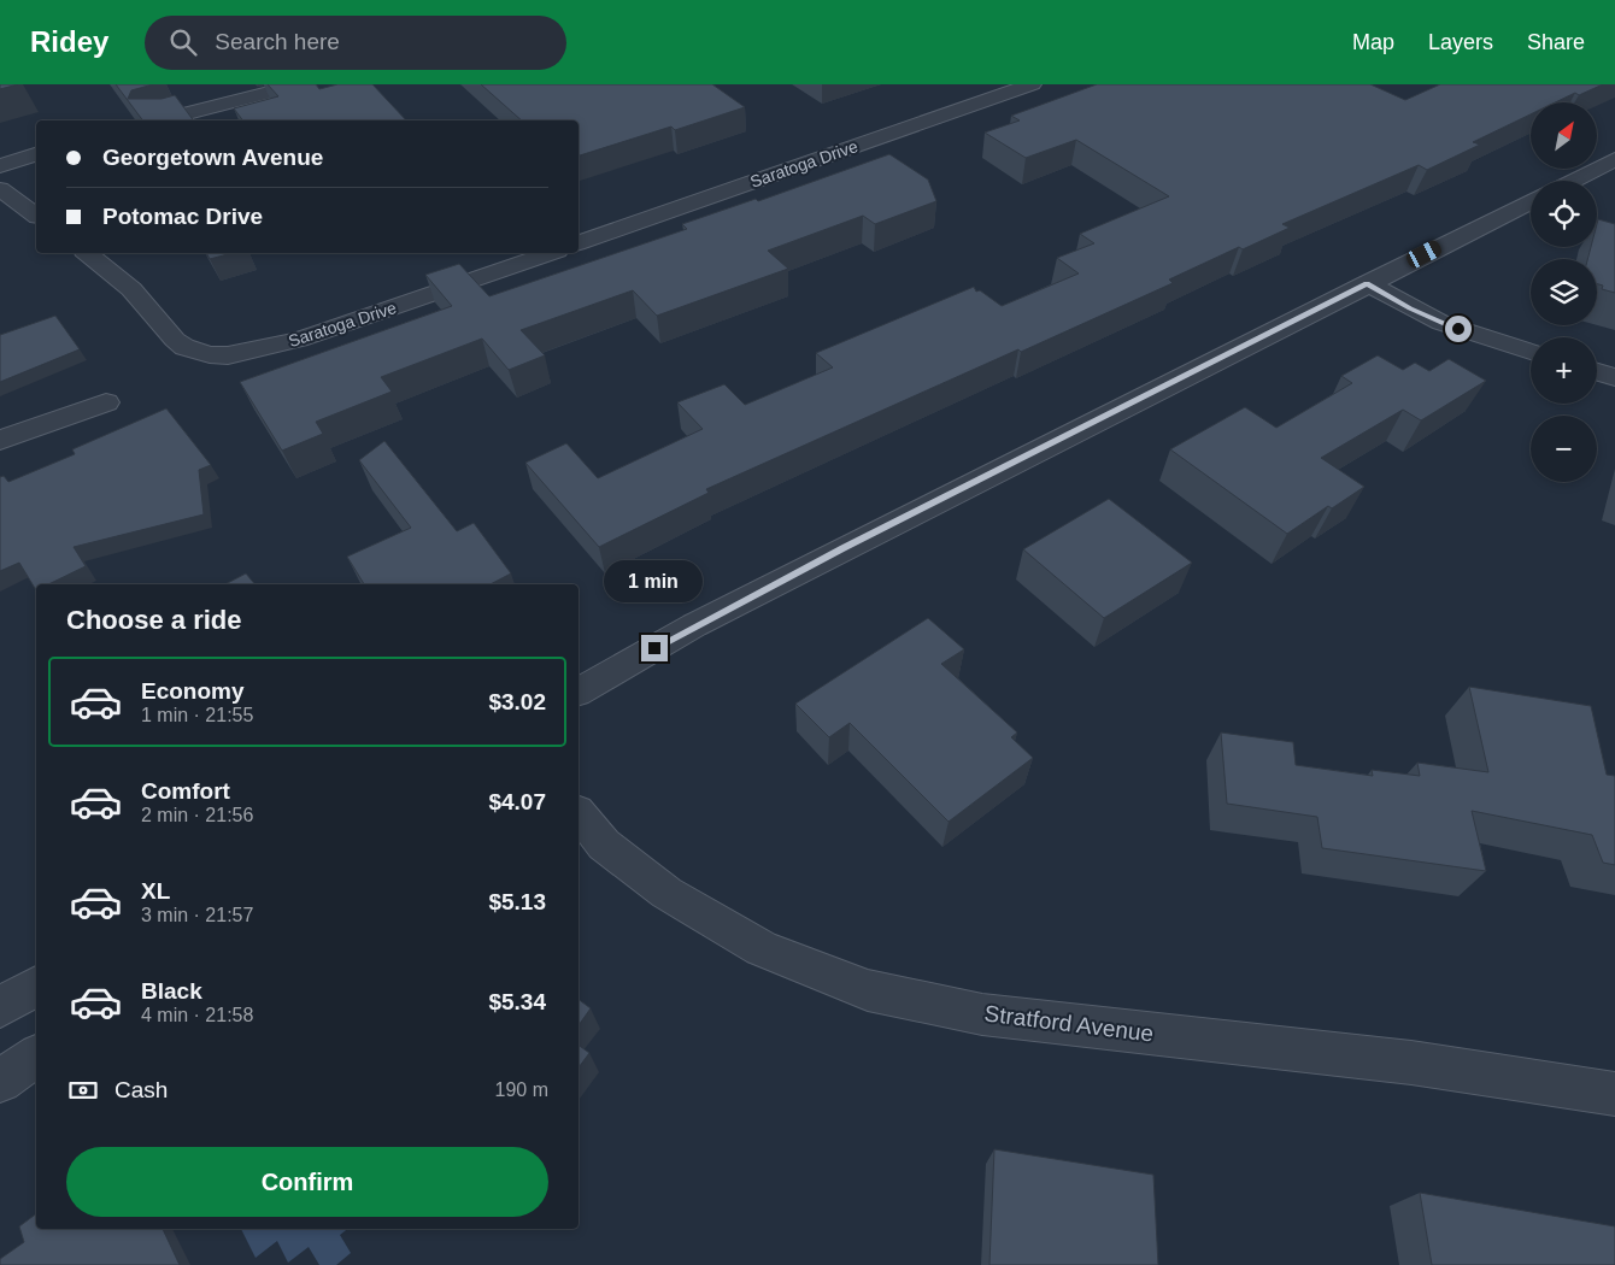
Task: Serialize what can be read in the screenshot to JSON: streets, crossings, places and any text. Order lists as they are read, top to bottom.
{
  "streets": {
    "street": ["Saratoga Drive", "Stratford Avenue"]
  },
  "north": "top right",
  "page": {
    "header": "Ridey",
    "search": "Search here",
    "nav": ["Map", "Layers", "Share"],
    "map_buttons": ["+", "−"],
    "banner": ["Georgetown Avenue", "Potomac Drive"],
    "bubble": "1 min",
    "heading": "Choose a ride",
    "list": [
      {
        "name": "Economy",
        "note": "1 min · 21:55",
        "value": "$3.02"
      },
      {
        "name": "Comfort",
        "note": "2 min · 21:56",
        "value": "$4.07"
      },
      {
        "name": "XL",
        "note": "3 min · 21:57",
        "value": "$5.13"
      },
      {
        "name": "Black",
        "note": "4 min · 21:58",
        "value": "$5.34"
      }
    ],
    "pay": ["Cash", "190 m"],
    "buttons": "Confirm"
  }
}
